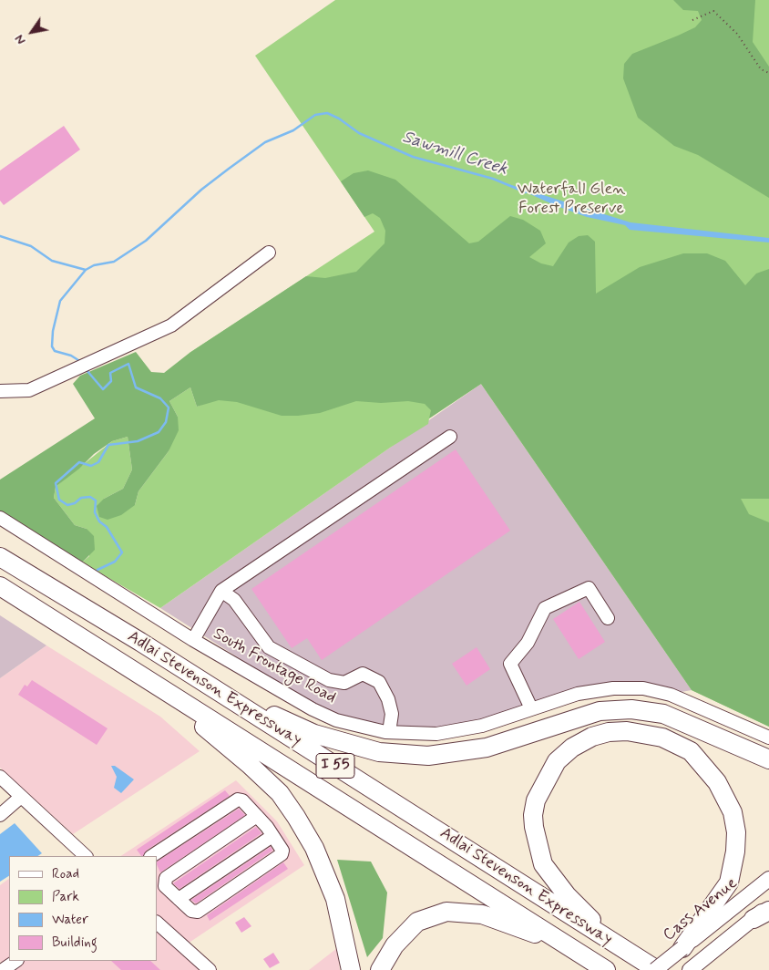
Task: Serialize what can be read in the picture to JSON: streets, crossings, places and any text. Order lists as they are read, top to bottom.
{
  "streets": {
    "highway": ["Adlai Stevenson Expressway", "I 55"],
    "main road": ["Cass Avenue"],
    "street": ["South Frontage Road"]
  },
  "crossings": [
    ["Adlai Stevenson Expressway", "Cass Avenue"]
  ],
  "water": ["Sawmill Creek"],
  "parks": ["Waterfall Glen Forest Preserve"],
  "legend": [
    "Road",
    "Park",
    "Water",
    "Building"
  ],
  "north": "bottom left"
}
